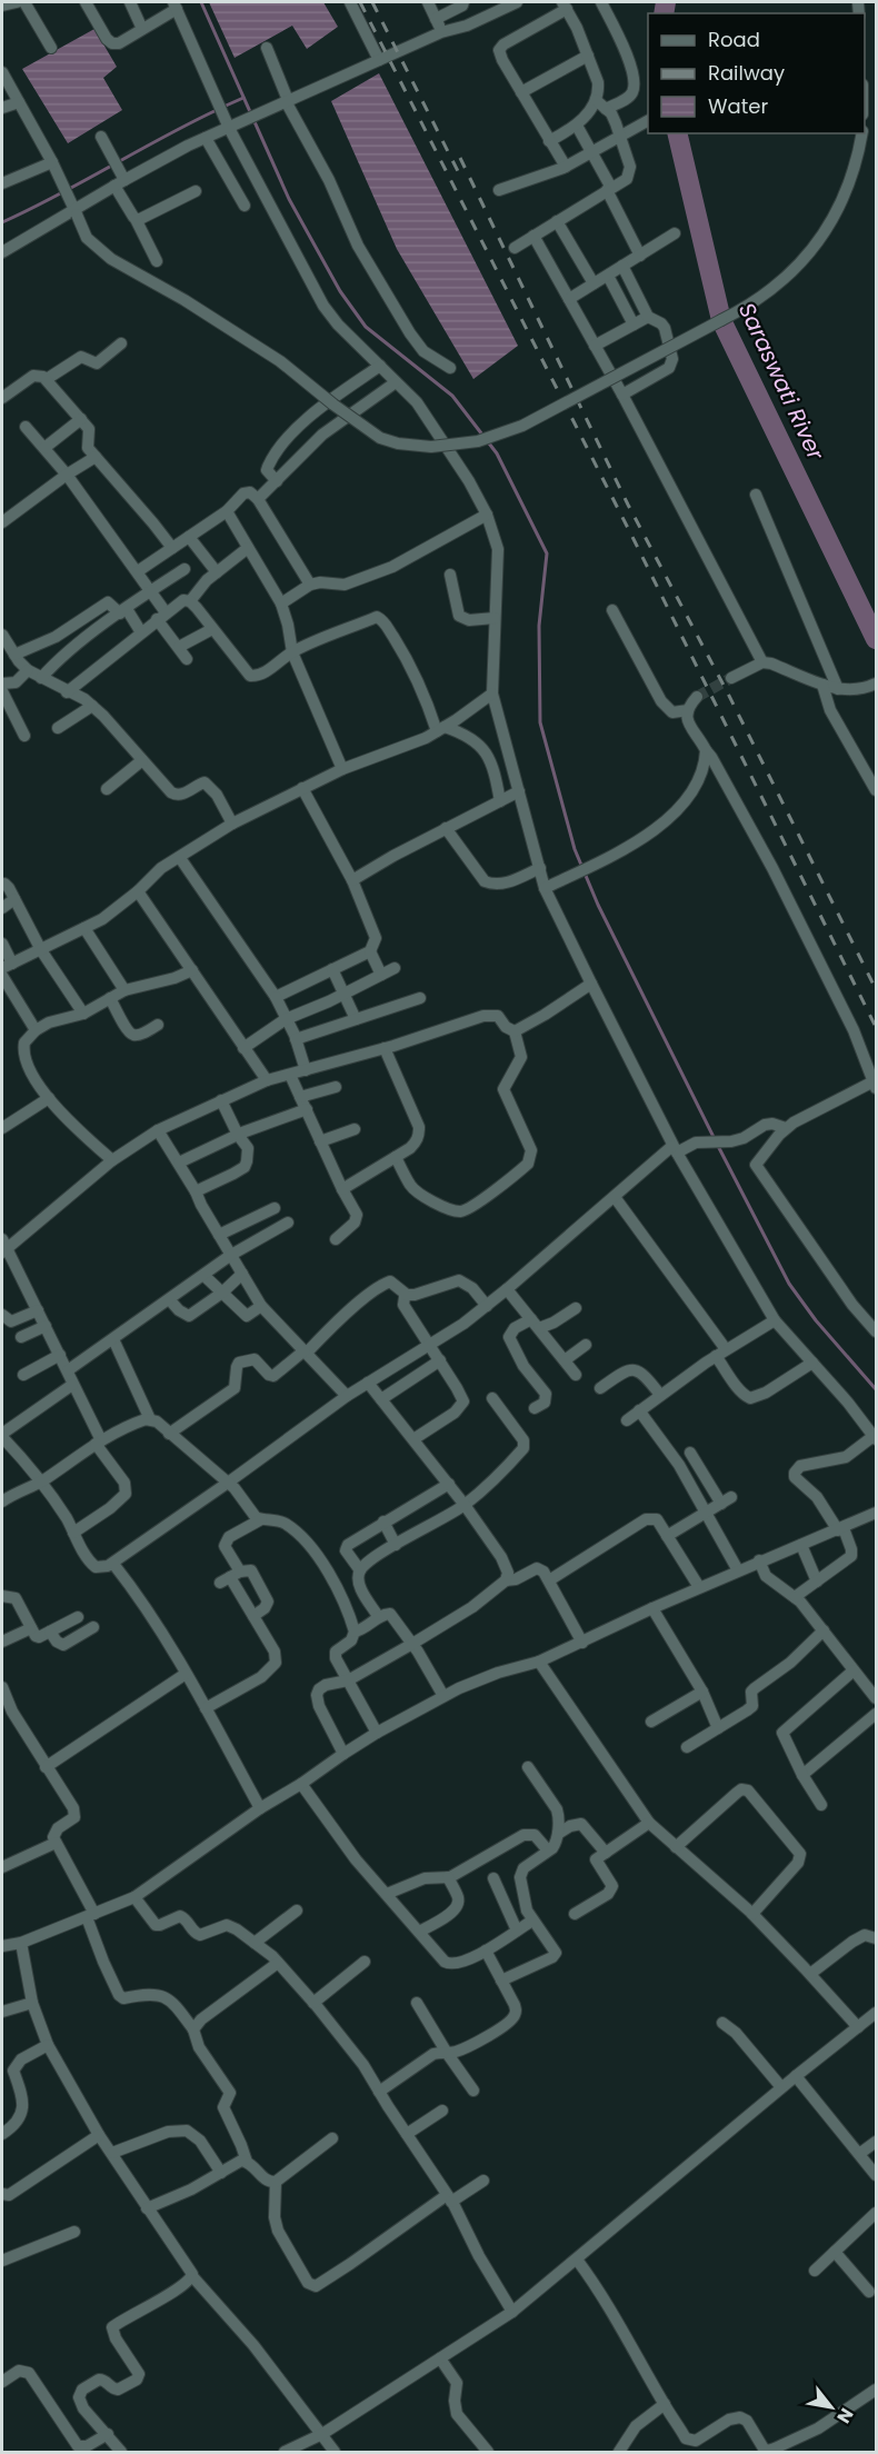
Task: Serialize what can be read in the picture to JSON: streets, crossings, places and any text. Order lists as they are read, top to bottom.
{
  "water": ["Saraswati River"],
  "legend": ["Road", "Railway", "Water"],
  "north": "bottom right"
}
